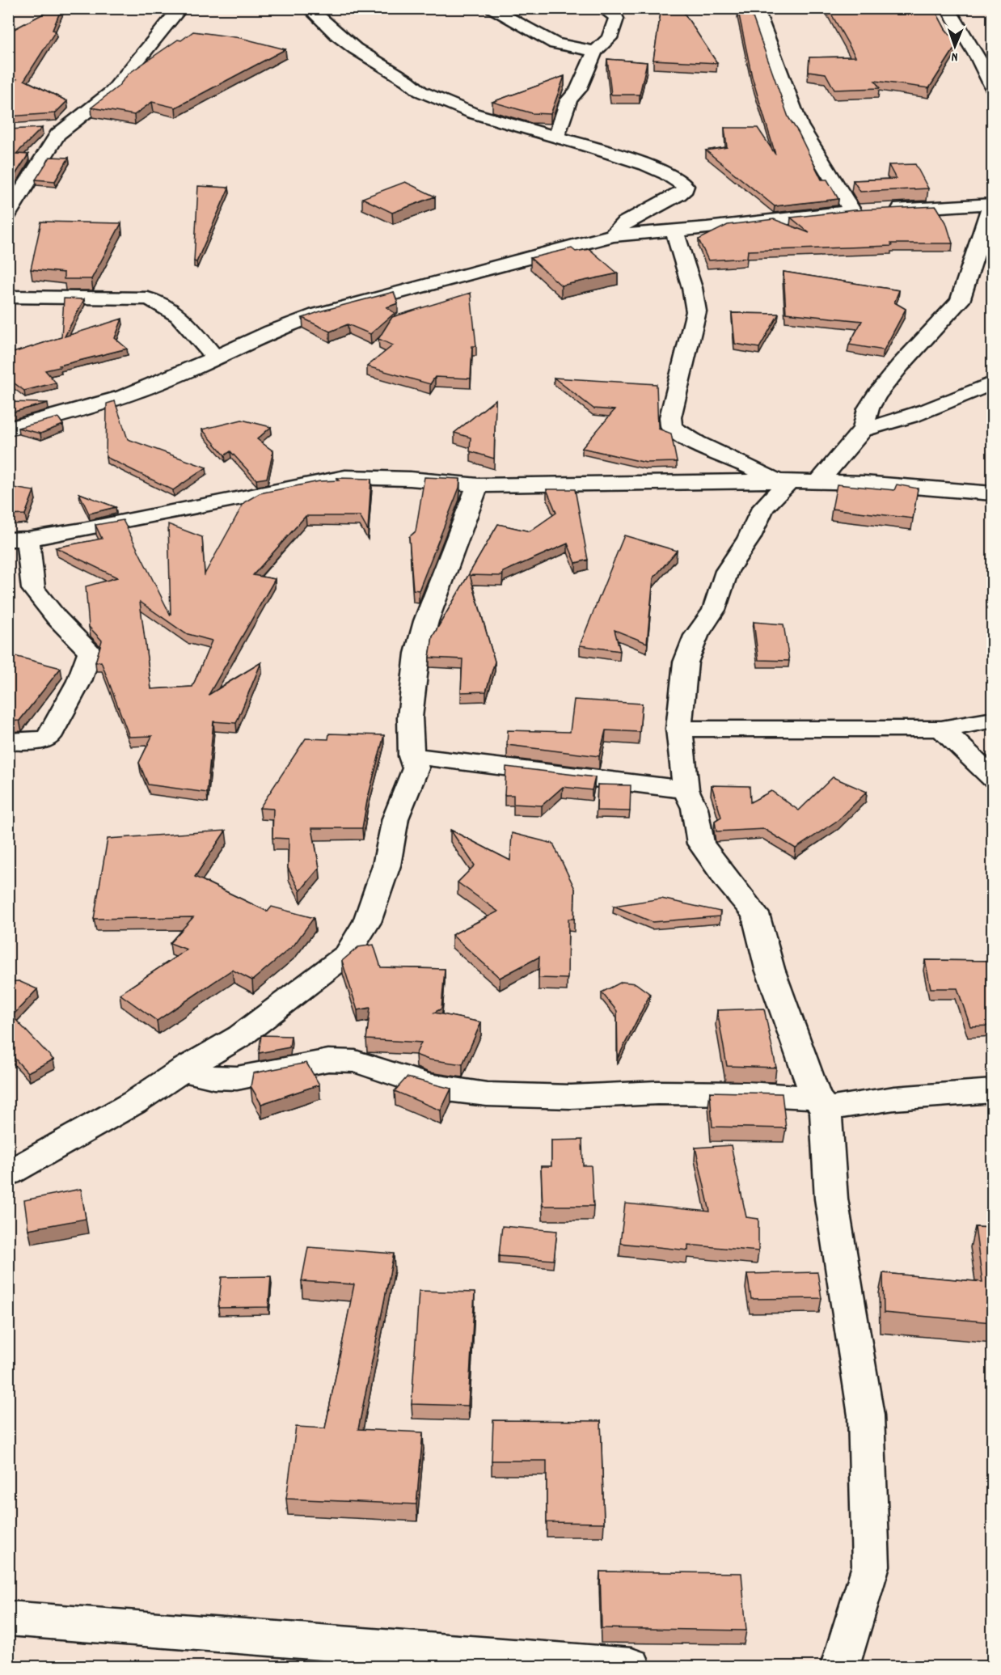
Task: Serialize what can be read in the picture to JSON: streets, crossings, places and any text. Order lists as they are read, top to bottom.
{
  "north": "bottom"
}
